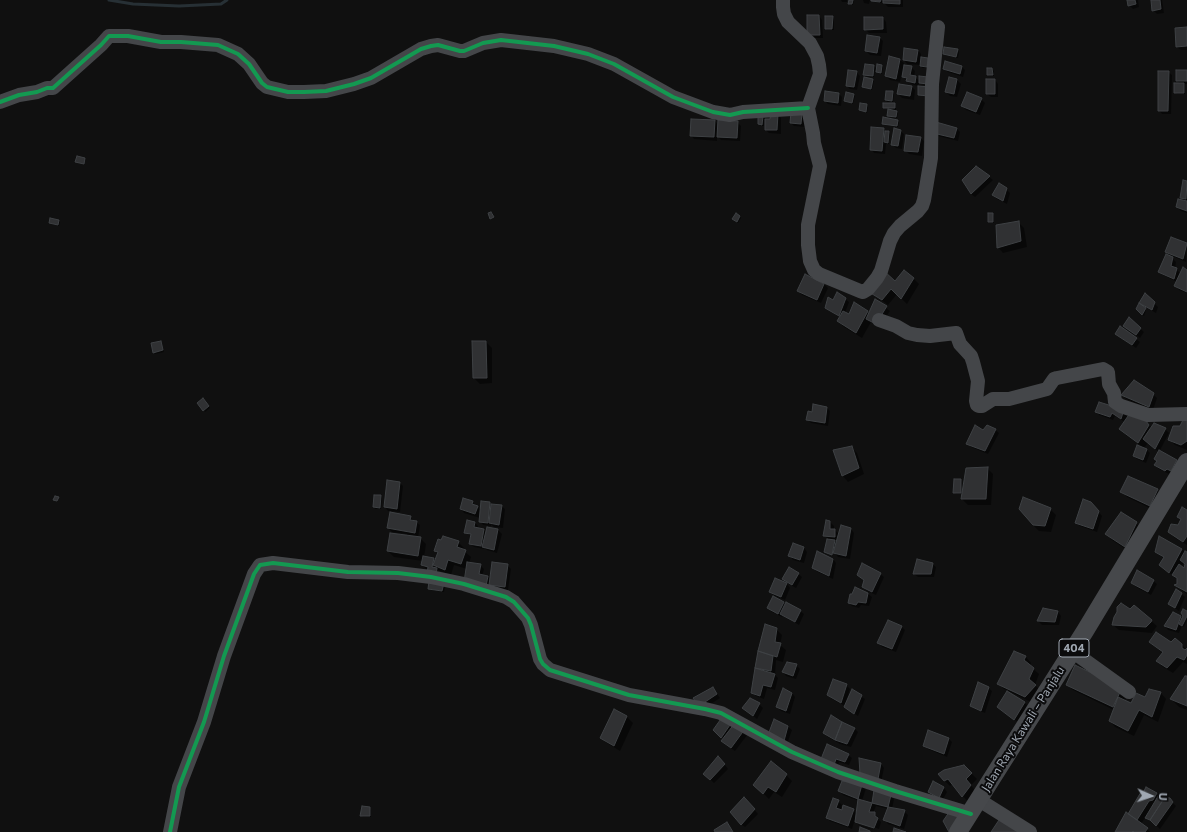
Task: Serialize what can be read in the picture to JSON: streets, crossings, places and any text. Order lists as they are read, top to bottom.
{
  "streets": {
    "main road": ["404", "Jalan Raya Kawali – Panjalu"]
  },
  "north": "right"
}
